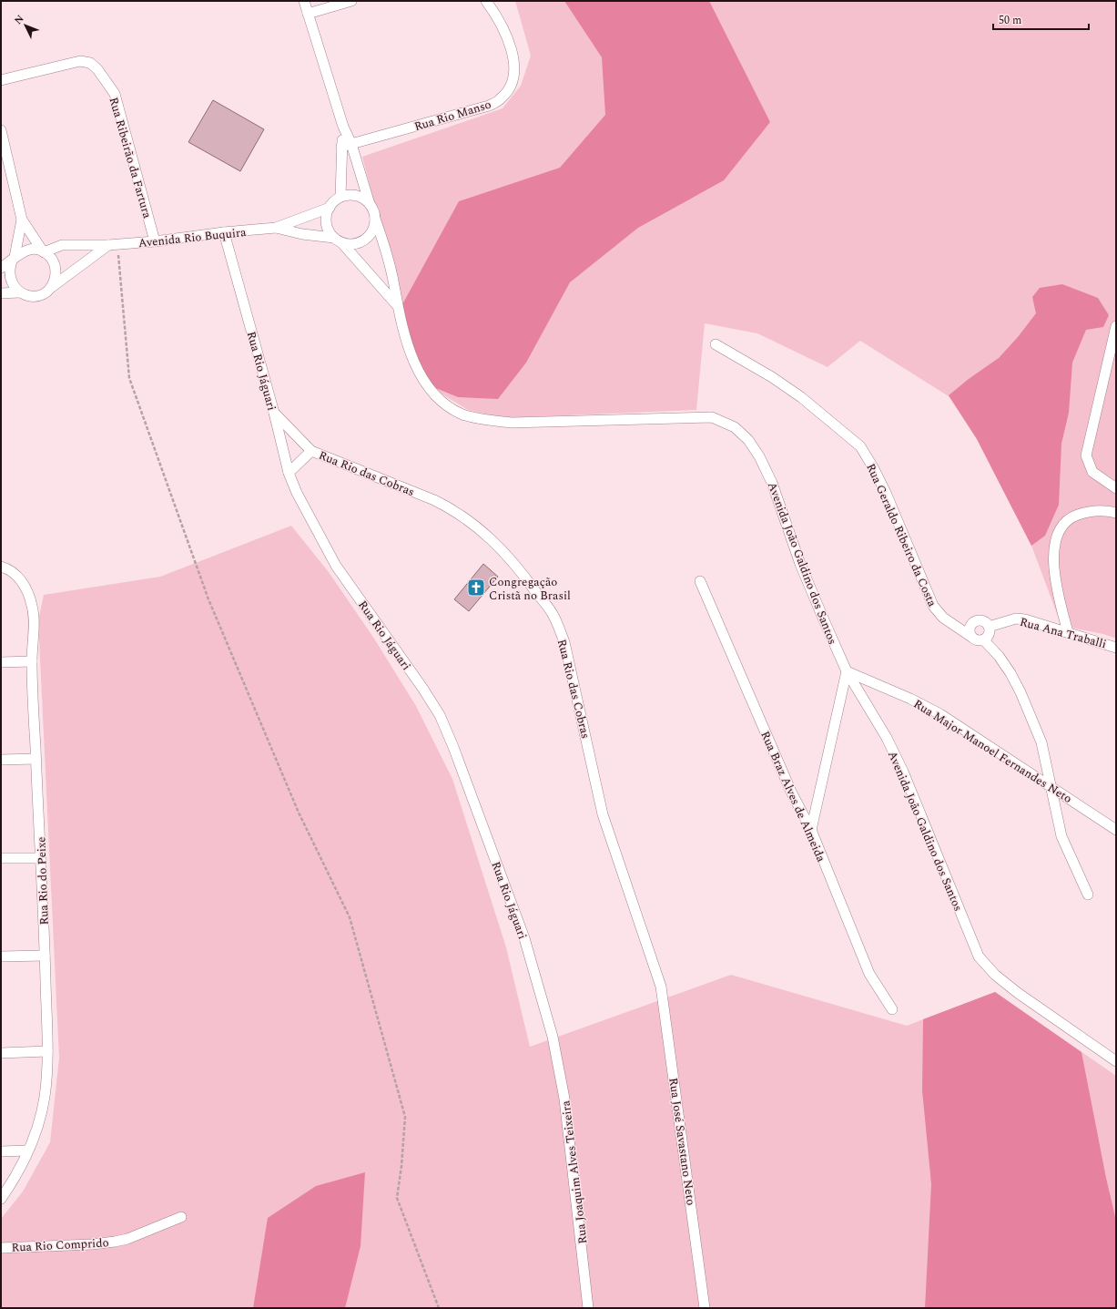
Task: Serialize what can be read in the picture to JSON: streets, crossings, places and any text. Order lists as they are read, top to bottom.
{
  "streets": {
    "street": [
      "Rua Rio Manso",
      "Rua Ribeirão da Fartura",
      "Avenida Rio Buquira",
      "Rua Rio Jáguari",
      "Rua Rio das Cobras",
      "Rua Geraldo Ribeiro da Costa",
      "Avenida João Galdino dos Santos",
      "Rua Ana Traballi",
      "Rua Major Manoel Fernandes Neto",
      "Rua Braz Alves de Almeida",
      "Rua Rio do Peixe",
      "Rua José Savastano Neto",
      "Rua Joaquim Alves Teixeira",
      "Rua Rio Comprido"
    ]
  },
  "crossings": [
    ["Rua Ribeirão da Fartura", "Avenida Rio Buquira"],
    ["Avenida Rio Buquira", "Rua Rio Jáguari"],
    ["Rua Rio Jáguari", "Rua Rio das Cobras"],
    ["Rua Rio Jáguari", "Rua Joaquim Alves Teixeira"],
    ["Rua Rio das Cobras", "Rua José Savastano Neto"],
    ["Rua Geraldo Ribeiro da Costa", "Rua Ana Traballi"],
    ["Avenida João Galdino dos Santos", "Rua Major Manoel Fernandes Neto"]
  ],
  "places": {
    "church": ["Congregação Cristã no Brasil"]
  },
  "scale_bar": "50 m",
  "north": "top left"
}
